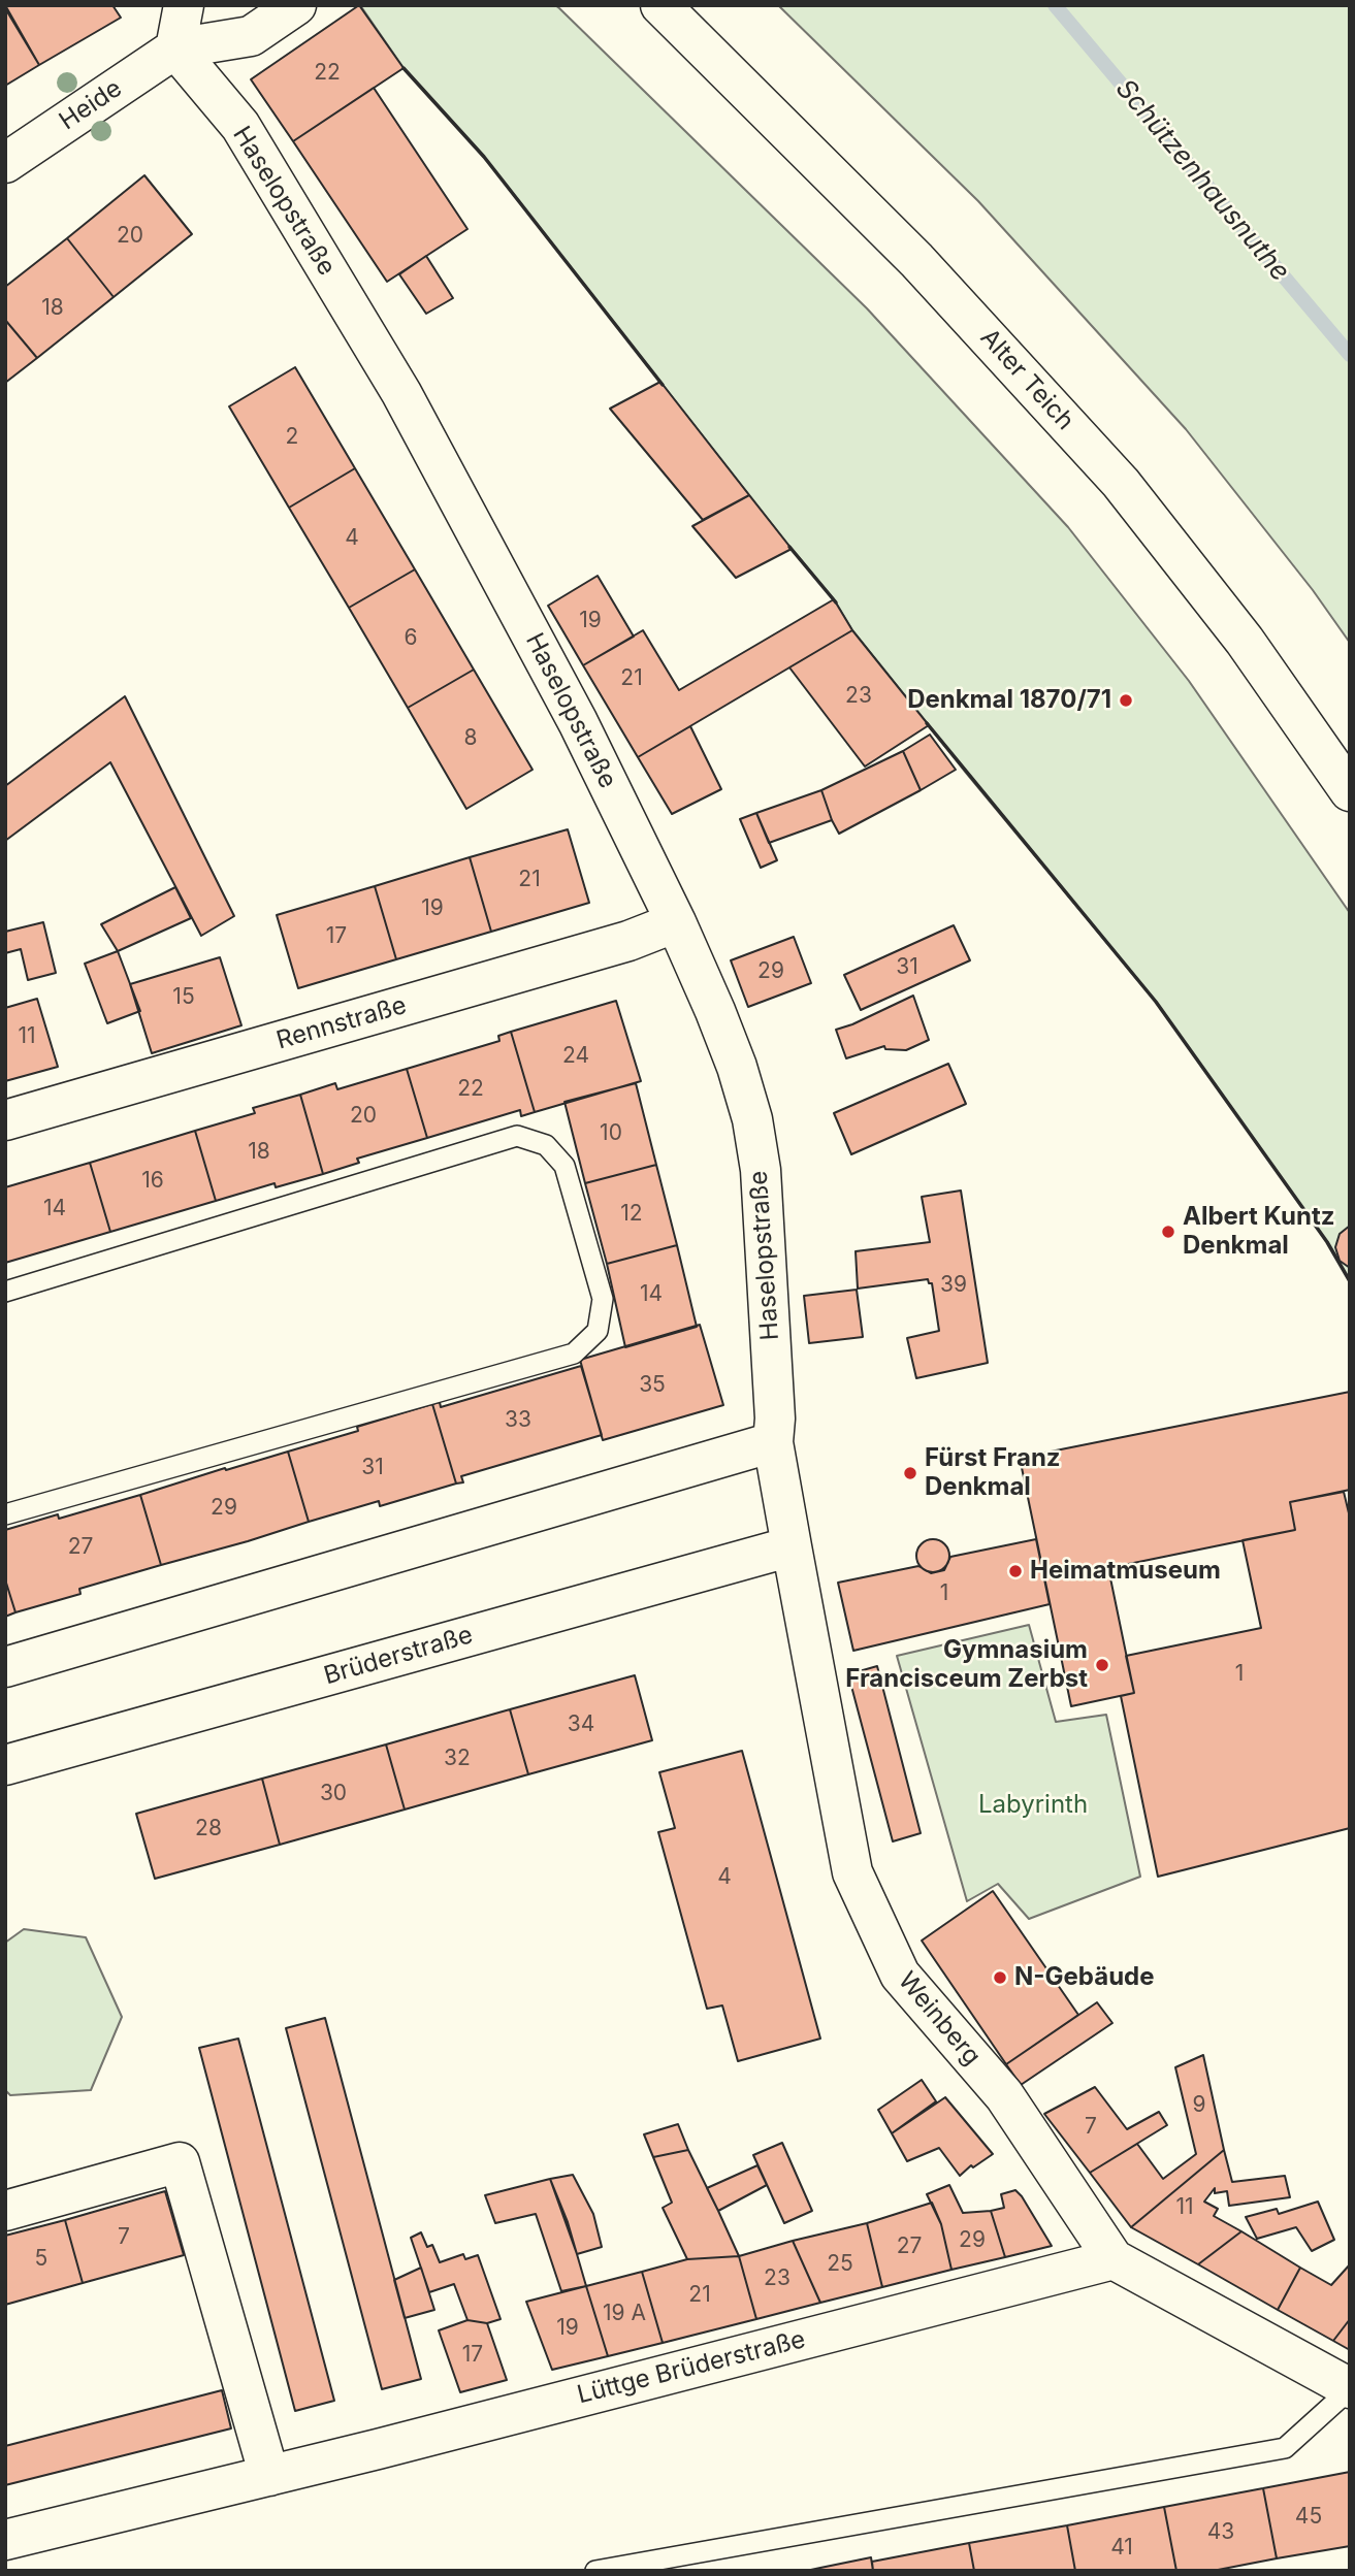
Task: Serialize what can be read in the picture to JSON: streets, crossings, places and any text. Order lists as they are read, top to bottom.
{
  "streets": {
    "street": [
      "Heide",
      "Haselopstraße",
      "Alter Teich",
      "Rennstraße",
      "Brüderstraße",
      "Weinberg",
      "Lüttge Brüderstraße"
    ]
  },
  "crossings": [
    ["Heide", "Haselopstraße"],
    ["Haselopstraße", "Rennstraße"],
    ["Haselopstraße", "Weinberg"],
    ["Brüderstraße", "Weinberg"],
    ["Weinberg", "Lüttge Brüderstraße"]
  ],
  "water": ["Schützenhausnuthe"],
  "parks": ["Labyrinth"],
  "places": [
    "Denkmal 1870/71",
    "Albert Kuntz Denkmal",
    "Fürst Franz Denkmal",
    "Heimatmuseum",
    "Gymnasium Francisceum Zerbst",
    "N-Gebäude"
  ],
  "house_numbers": [
    "22",
    "20",
    "18",
    "2",
    "4",
    "19",
    "6",
    "21",
    "23",
    "8",
    "21",
    "19",
    "17",
    "31",
    "29",
    "15",
    "11",
    "24",
    "22",
    "20",
    "10",
    "18",
    "16",
    "14",
    "12",
    "39",
    "14",
    "35",
    "33",
    "31",
    "29",
    "27",
    "1",
    "1",
    "34",
    "32",
    "30",
    "28",
    "4",
    "9",
    "7",
    "11",
    "7",
    "29",
    "27",
    "5",
    "25",
    "23",
    "21",
    "19 A",
    "19",
    "17",
    "45",
    "43",
    "41"
  ]
}
